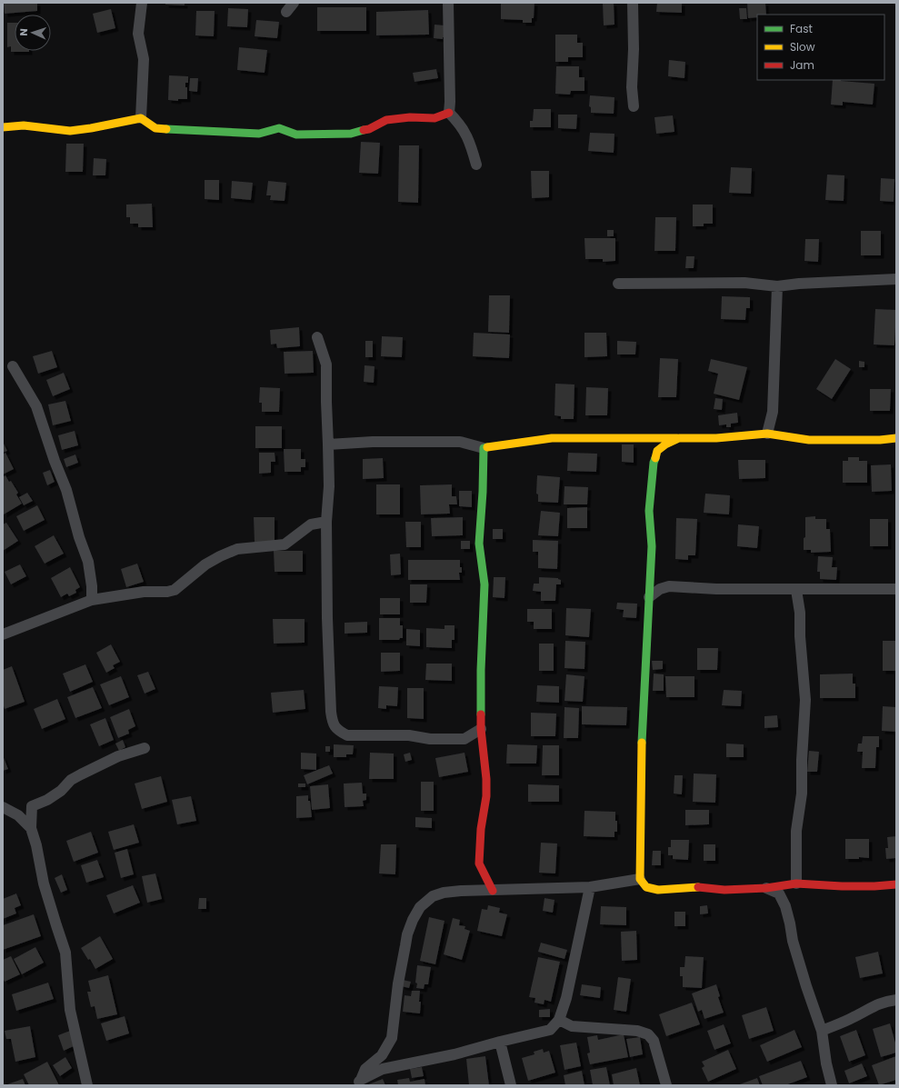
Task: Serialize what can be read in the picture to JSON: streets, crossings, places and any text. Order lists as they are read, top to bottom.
{
  "legend": ["Fast", "Slow", "Jam"],
  "north": "left"
}
